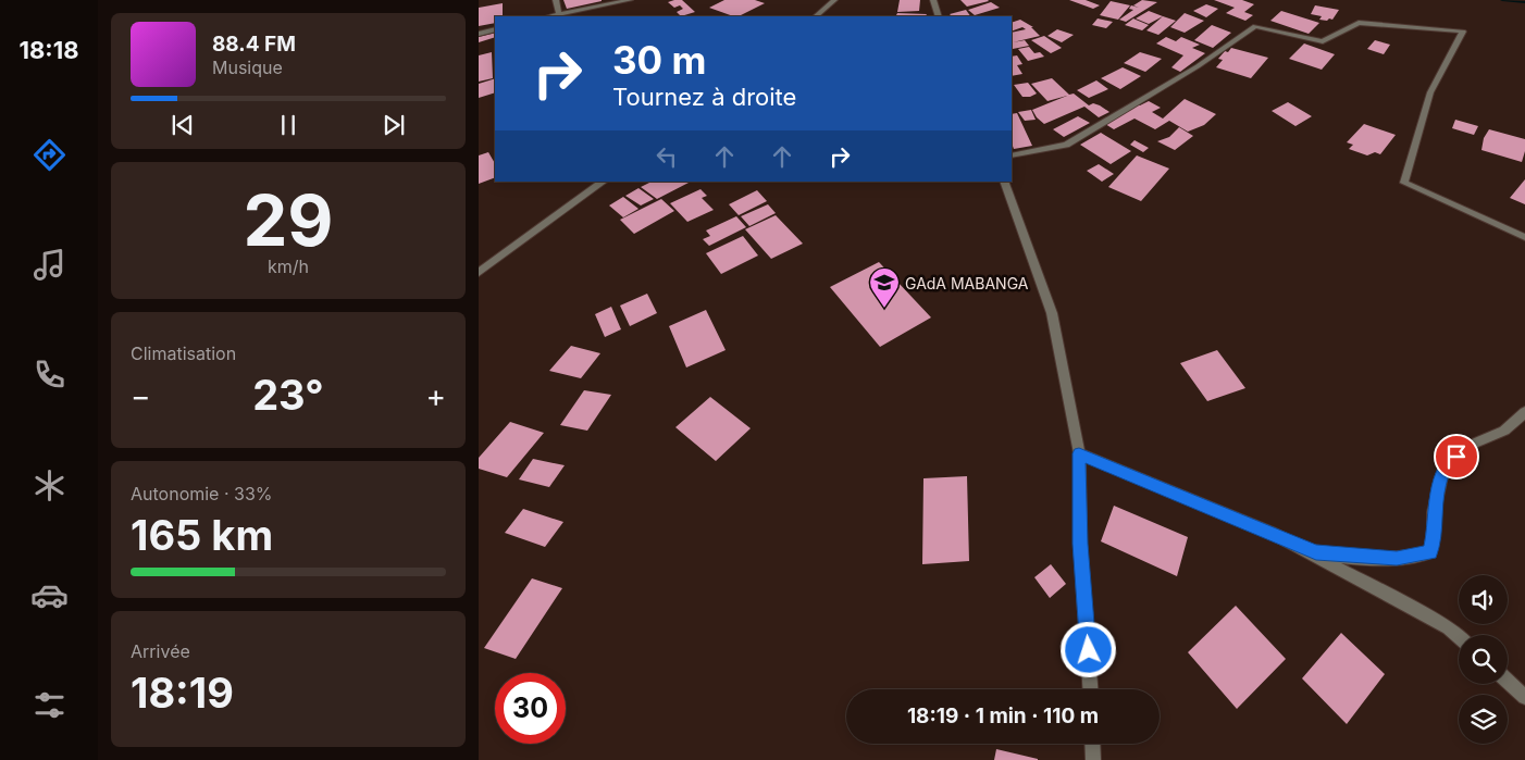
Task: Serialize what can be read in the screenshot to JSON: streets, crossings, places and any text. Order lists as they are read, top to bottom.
{
  "places": {
    "school or university": ["GAdA MABANGA"]
  },
  "page": {
    "tabs": "18:18",
    "turn": ["30 m", "Tournez à droite"],
    "song": ["88.4 FM", "Musique"],
    "tile": [
      ["29", "km/h"],
      "Climatisation",
      ["Autonomie · 33%", "165 km"],
      ["Arrivée", "18:19"]
    ],
    "heat": ["−", "23°", "+"],
    "limit": "30",
    "trip": "18:19 · 1 min · 110 m"
  }
}
